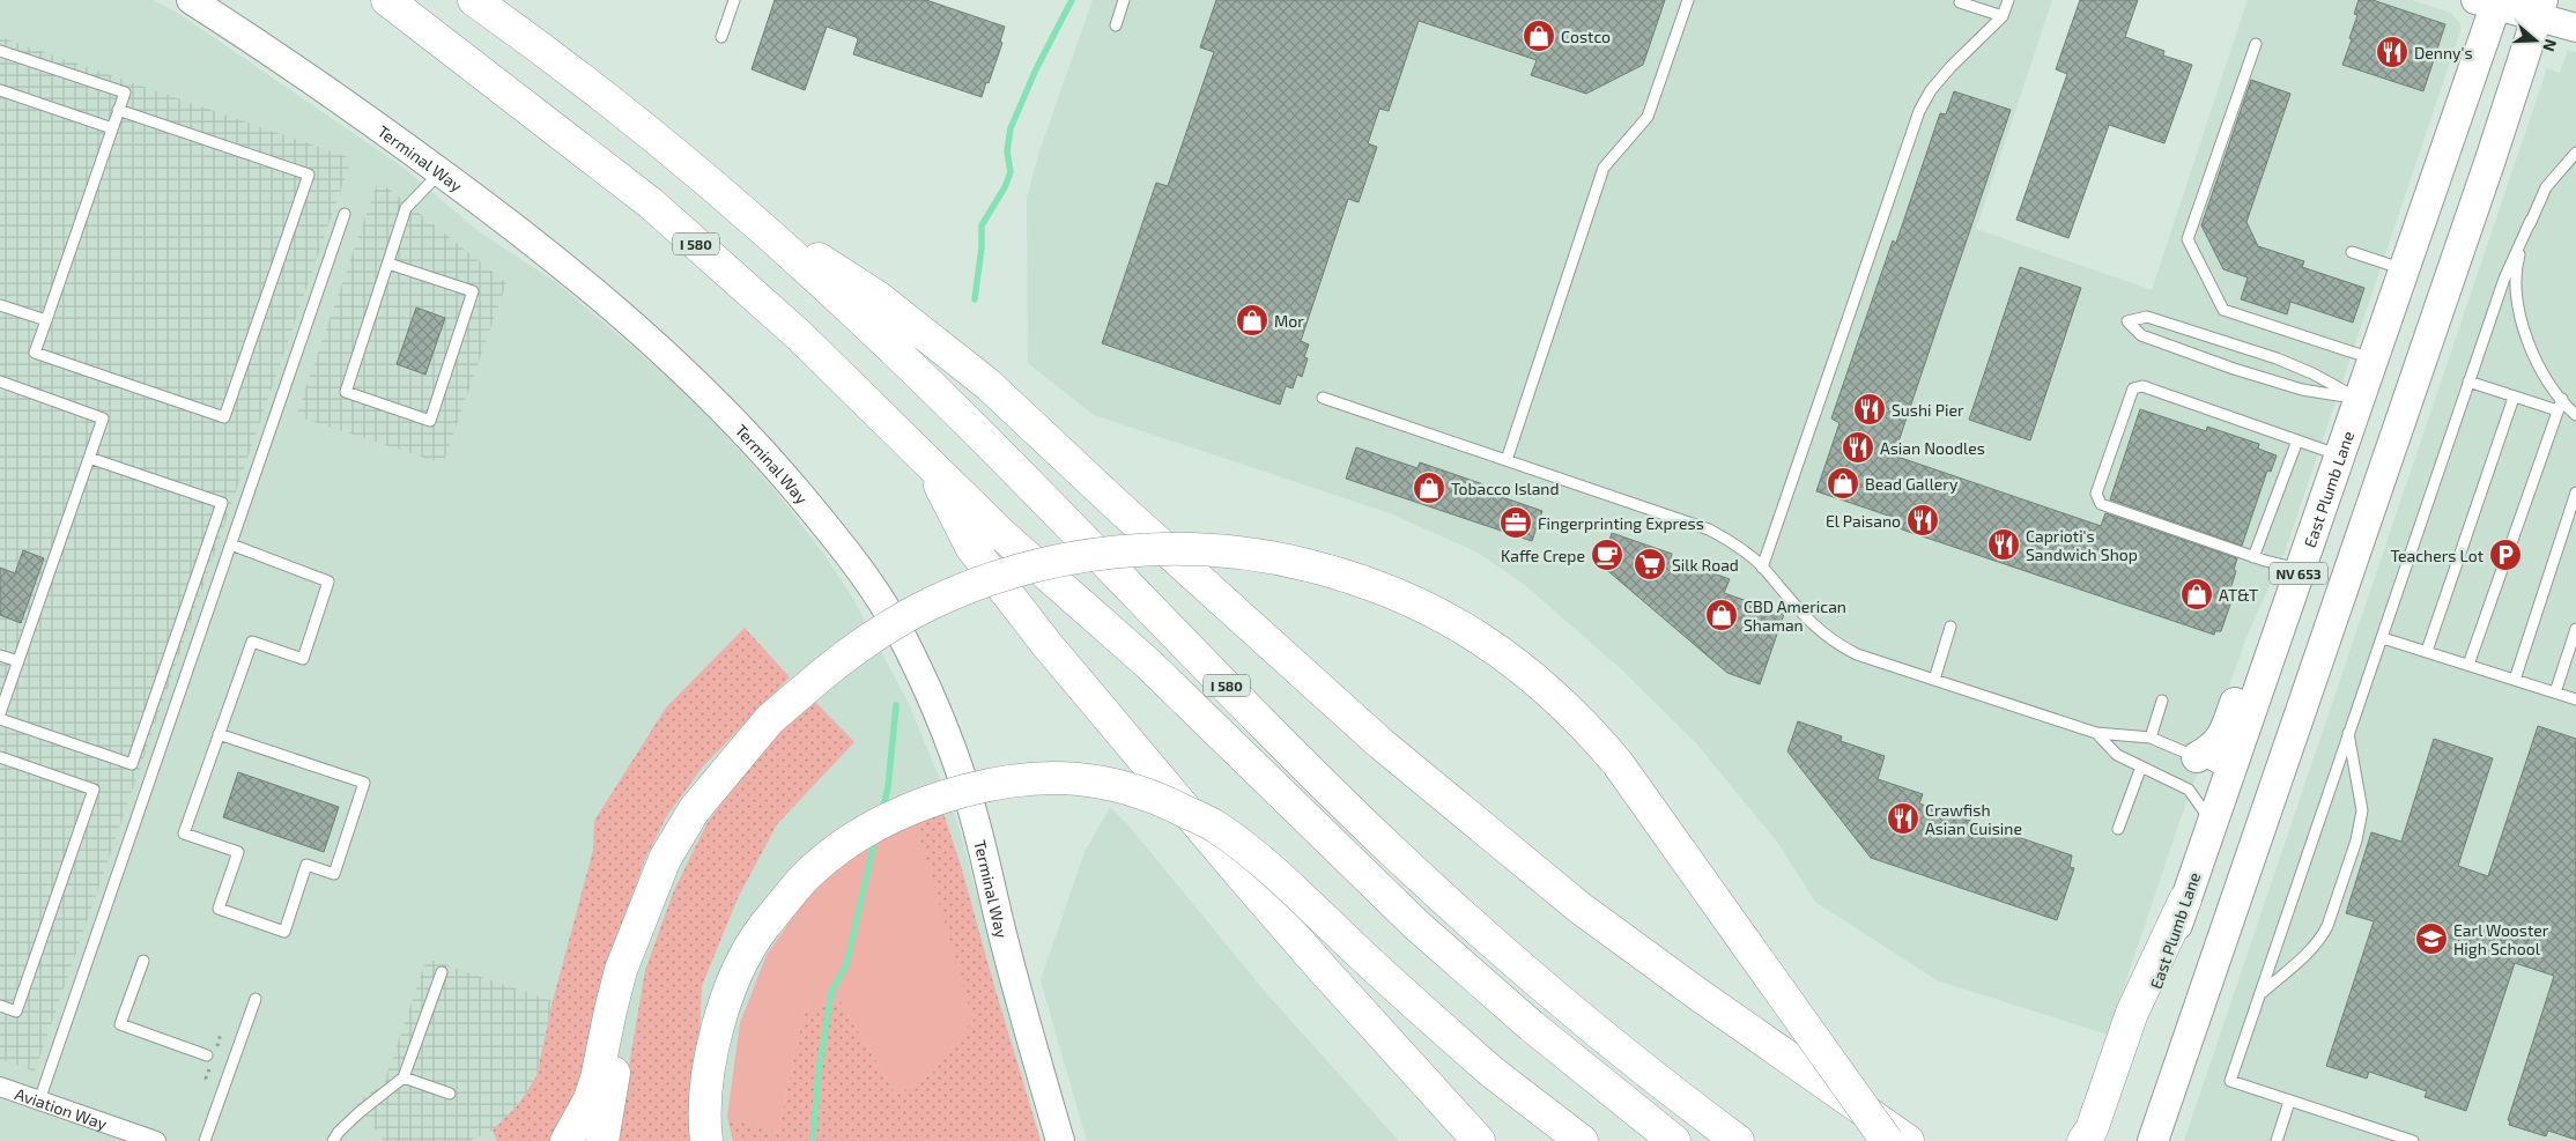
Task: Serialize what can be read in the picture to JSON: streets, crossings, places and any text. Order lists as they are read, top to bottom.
{
  "streets": {
    "highway": ["I 580"],
    "main road": ["East Plumb Lane", "NV 653"],
    "street": ["Terminal Way", "Aviation Way"]
  },
  "places": {
    "shop": [
      "Costco",
      "Mor",
      "Bead Gallery",
      "Tobacco Island",
      "AT&T",
      "CBD American Shaman"
    ],
    "restaurant": [
      "Denny's",
      "Sushi Pier",
      "Asian Noodles",
      "El Paisano",
      "Caprioti's Sandwich Shop",
      "Crawfish Asian Cuisine"
    ],
    "office": ["Fingerprinting Express"],
    "cafe": ["Kaffe Crepe"],
    "parking": ["Teachers Lot"],
    "supermarket": ["Silk Road"],
    "school or university": ["Earl Wooster High School"]
  },
  "north": "right"
}
